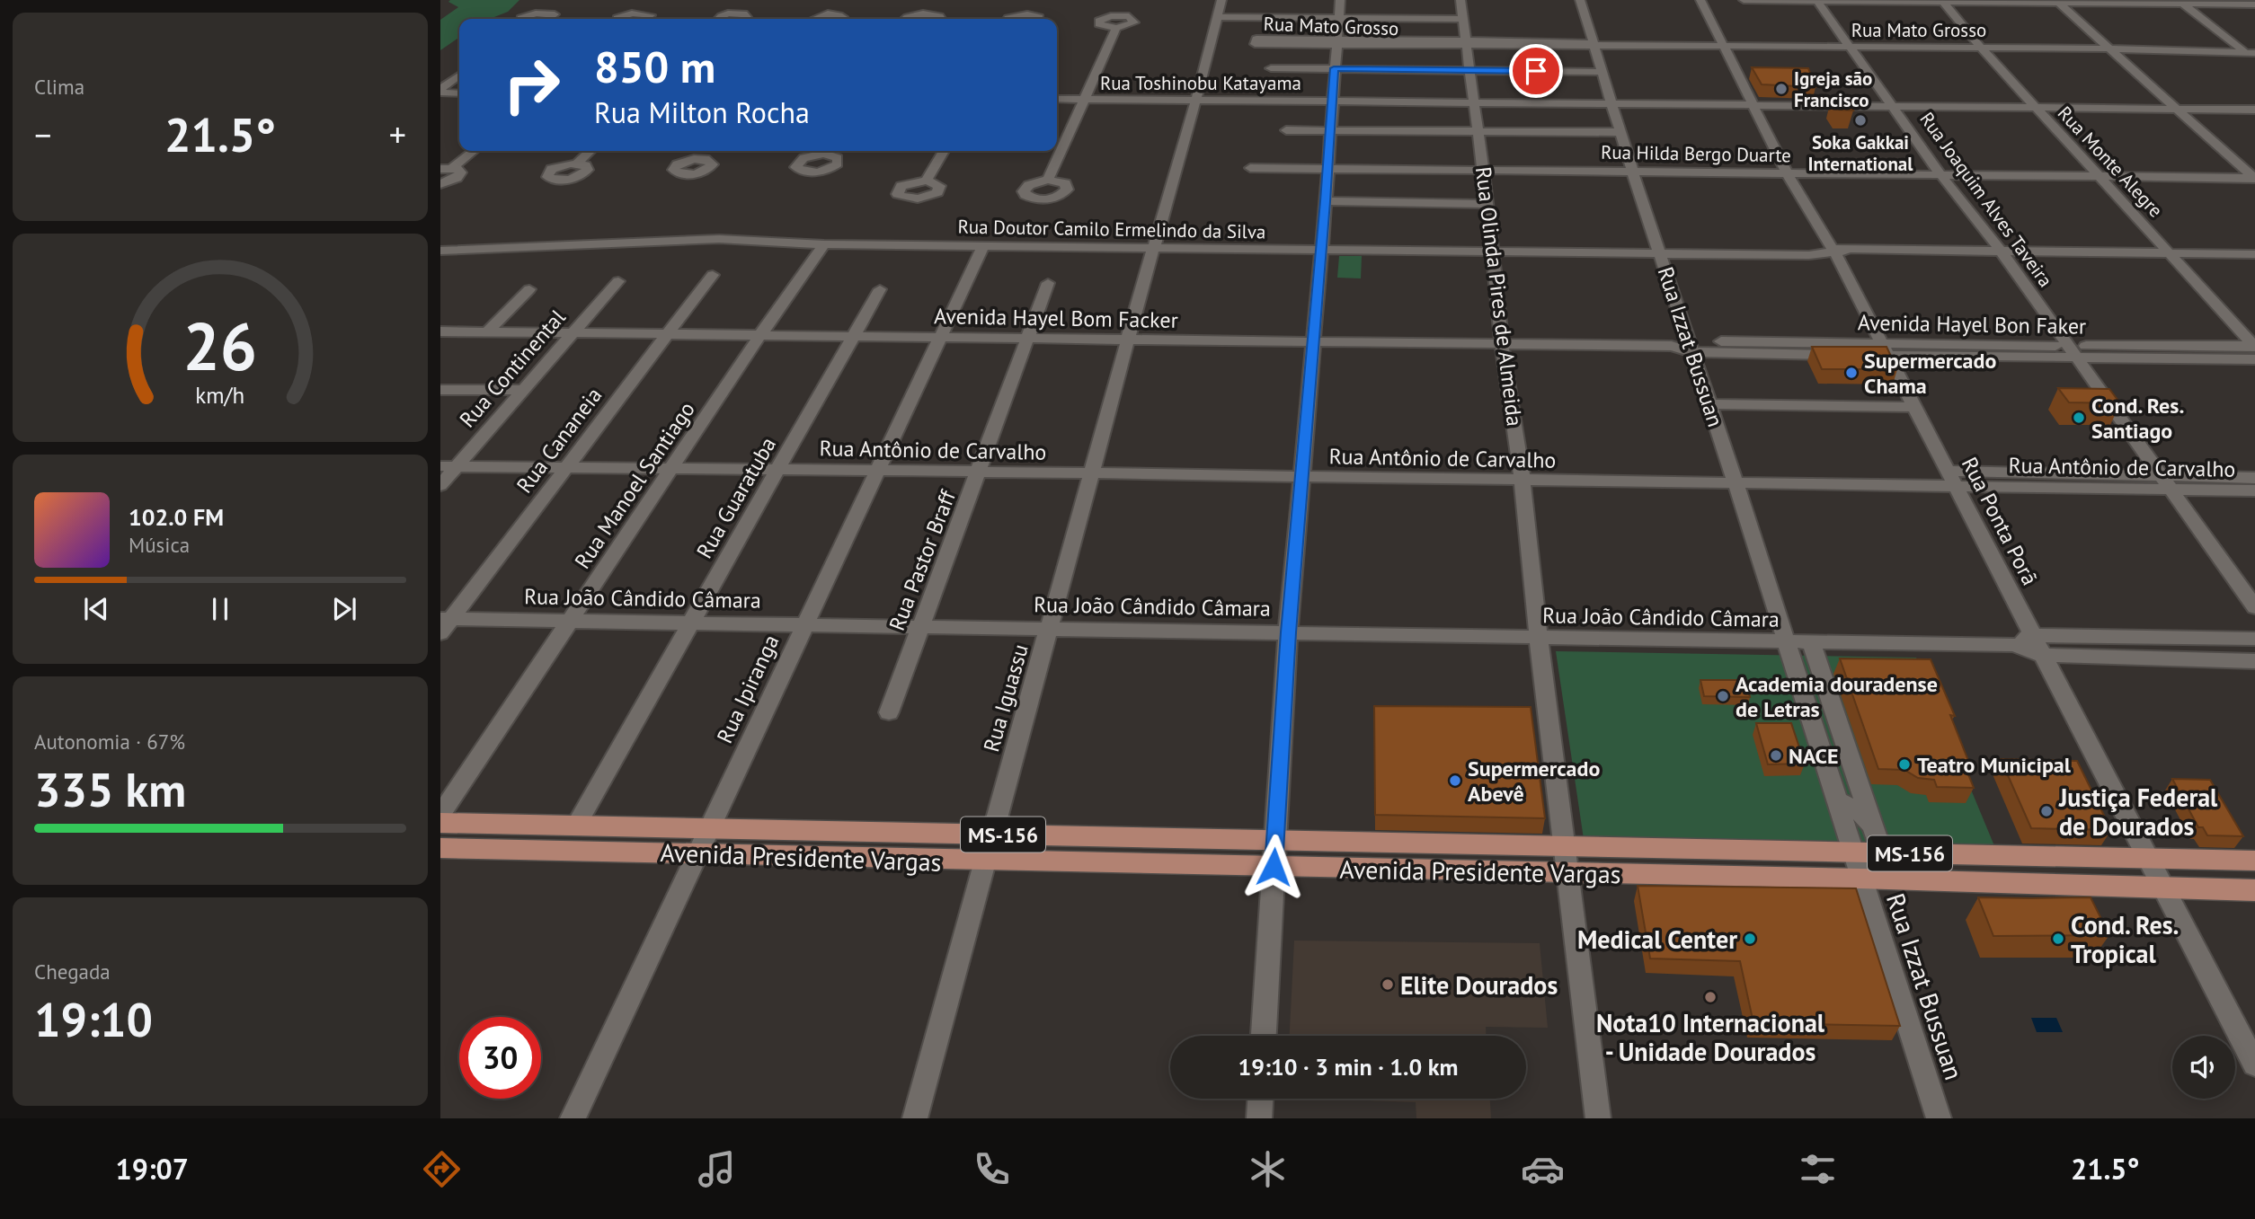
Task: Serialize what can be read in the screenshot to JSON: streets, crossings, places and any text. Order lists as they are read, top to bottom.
{
  "streets": {
    "main road": ["MS-156", "Avenida Presidente Vargas"],
    "street": [
      "Rua Mato Grosso",
      "Rua Toshinobu Katayama",
      "Rua Hilda Bergo Duarte",
      "Rua Monte Alegre",
      "Rua Joaquim Alves Taveira",
      "Rua Doutor Camilo Ermelindo da Silva",
      "Rua Olinda Pires de Almeida",
      "Avenida Hayel Bom Facker",
      "Avenida Hayel Bon Faker",
      "Rua Izzat Bussuan",
      "Rua Continental",
      "Rua Cananeia",
      "Rua Antônio de Carvalho",
      "Rua Manoel Santiago",
      "Rua Guaratuba",
      "Rua Ponta Porã",
      "Rua Pastor Braff",
      "Rua João Cândido Câmara",
      "Rua Ipiranga",
      "Rua Iguassu"
    ]
  },
  "crossings": [
    ["Rua Mato Grosso", "Rua Monte Alegre"],
    ["Rua Mato Grosso", "Rua Joaquim Alves Taveira"],
    ["Rua Mato Grosso", "Rua Olinda Pires de Almeida"],
    ["Rua Mato Grosso", "Rua Izzat Bussuan"],
    ["Rua Mato Grosso", "Rua Ponta Porã"],
    ["Rua Toshinobu Katayama", "Rua Monte Alegre"],
    ["Rua Toshinobu Katayama", "Rua Joaquim Alves Taveira"],
    ["Rua Toshinobu Katayama", "Rua Olinda Pires de Almeida"],
    ["Rua Toshinobu Katayama", "Rua Izzat Bussuan"],
    ["Rua Toshinobu Katayama", "Rua Ponta Porã"],
    ["Rua Toshinobu Katayama", "Rua Iguassu"],
    ["Rua Hilda Bergo Duarte", "Rua Monte Alegre"],
    ["Rua Hilda Bergo Duarte", "Rua Joaquim Alves Taveira"],
    ["Rua Hilda Bergo Duarte", "Rua Olinda Pires de Almeida"],
    ["Rua Hilda Bergo Duarte", "Rua Izzat Bussuan"],
    ["Rua Hilda Bergo Duarte", "Rua Ponta Porã"],
    ["Rua Monte Alegre", "Rua Doutor Camilo Ermelindo da Silva"],
    ["Rua Monte Alegre", "Avenida Hayel Bon Faker"],
    ["Rua Joaquim Alves Taveira", "Rua Doutor Camilo Ermelindo da Silva"],
    ["Rua Joaquim Alves Taveira", "Avenida Hayel Bom Facker"],
    ["Rua Joaquim Alves Taveira", "Avenida Hayel Bon Faker"],
    ["Rua Joaquim Alves Taveira", "Rua Antônio de Carvalho"],
    ["Rua Doutor Camilo Ermelindo da Silva", "Rua Olinda Pires de Almeida"],
    ["Rua Doutor Camilo Ermelindo da Silva", "Rua Izzat Bussuan"],
    ["Rua Doutor Camilo Ermelindo da Silva", "Rua Manoel Santiago"],
    ["Rua Doutor Camilo Ermelindo da Silva", "Rua Ponta Porã"],
    ["Rua Doutor Camilo Ermelindo da Silva", "Rua Ipiranga"],
    ["Rua Doutor Camilo Ermelindo da Silva", "Rua Iguassu"],
    ["Rua Olinda Pires de Almeida", "Avenida Hayel Bom Facker"],
    ["Rua Olinda Pires de Almeida", "Rua Antônio de Carvalho"],
    ["Rua Olinda Pires de Almeida", "Rua João Cândido Câmara"],
    ["Rua Olinda Pires de Almeida", "Avenida Presidente Vargas"],
    ["Avenida Hayel Bom Facker", "Avenida Hayel Bon Faker"],
    ["Avenida Hayel Bom Facker", "Rua Izzat Bussuan"],
    ["Avenida Hayel Bom Facker", "Rua Continental"],
    ["Avenida Hayel Bom Facker", "Rua Cananeia"],
    ["Avenida Hayel Bom Facker", "Rua Manoel Santiago"],
    ["Avenida Hayel Bom Facker", "Rua Guaratuba"],
    ["Avenida Hayel Bom Facker", "Rua Ponta Porã"],
    ["Avenida Hayel Bom Facker", "Rua Pastor Braff"],
    ["Avenida Hayel Bom Facker", "Rua Ipiranga"],
    ["Avenida Hayel Bom Facker", "Rua Iguassu"],
    ["Rua Izzat Bussuan", "Rua Antônio de Carvalho"],
    ["Rua Izzat Bussuan", "Rua João Cândido Câmara"],
    ["Rua Izzat Bussuan", "Avenida Presidente Vargas"],
    ["Rua Continental", "Rua Antônio de Carvalho"],
    ["Rua Cananeia", "Rua Antônio de Carvalho"],
    ["Rua Cananeia", "Rua João Cândido Câmara"],
    ["Rua Antônio de Carvalho", "Rua Manoel Santiago"],
    ["Rua Antônio de Carvalho", "Rua Guaratuba"],
    ["Rua Antônio de Carvalho", "Rua Ponta Porã"],
    ["Rua Antônio de Carvalho", "Rua Pastor Braff"],
    ["Rua Antônio de Carvalho", "Rua Ipiranga"],
    ["Rua Antônio de Carvalho", "Rua Iguassu"],
    ["Rua Manoel Santiago", "Rua João Cândido Câmara"],
    ["Rua Guaratuba", "Rua João Cândido Câmara"],
    ["Rua Guaratuba", "Avenida Presidente Vargas"],
    ["Rua Ponta Porã", "Rua João Cândido Câmara"],
    ["Rua Ponta Porã", "Avenida Presidente Vargas"],
    ["Rua Pastor Braff", "Rua João Cândido Câmara"],
    ["Rua João Cândido Câmara", "Rua Ipiranga"],
    ["Rua João Cândido Câmara", "Rua Iguassu"],
    ["Rua Ipiranga", "Avenida Presidente Vargas"],
    ["Rua Iguassu", "Avenida Presidente Vargas"]
  ],
  "places": [
    "Igreja são Francisco",
    "Soka Gakkai International",
    "Supermercado Chama",
    "Cond. Res. Santiago",
    "Academia douradense de Letras",
    "NACE",
    "Teatro Municipal",
    "Supermercado Abevê",
    "Justiça Federal de Dourados",
    "Medical Center",
    "Cond. Res. Tropical",
    "Elite Dourados",
    "Nota10 Internacional - Unidade Dourados"
  ],
  "page": {
    "tile": [
      "Clima",
      ["Autonomia · 67%", "335 km"],
      ["Chegada", "19:10"]
    ],
    "turn": ["850 m", "Rua Milton Rocha"],
    "heat": ["−", "21.5°", "+"],
    "song": ["102.0 FM", "Música"],
    "limit": "30",
    "trip": "19:10 · 3 min · 1.0 km",
    "tabs": ["19:07", "21.5°"],
    "gauge": ["26", "km/h"]
  }
}
